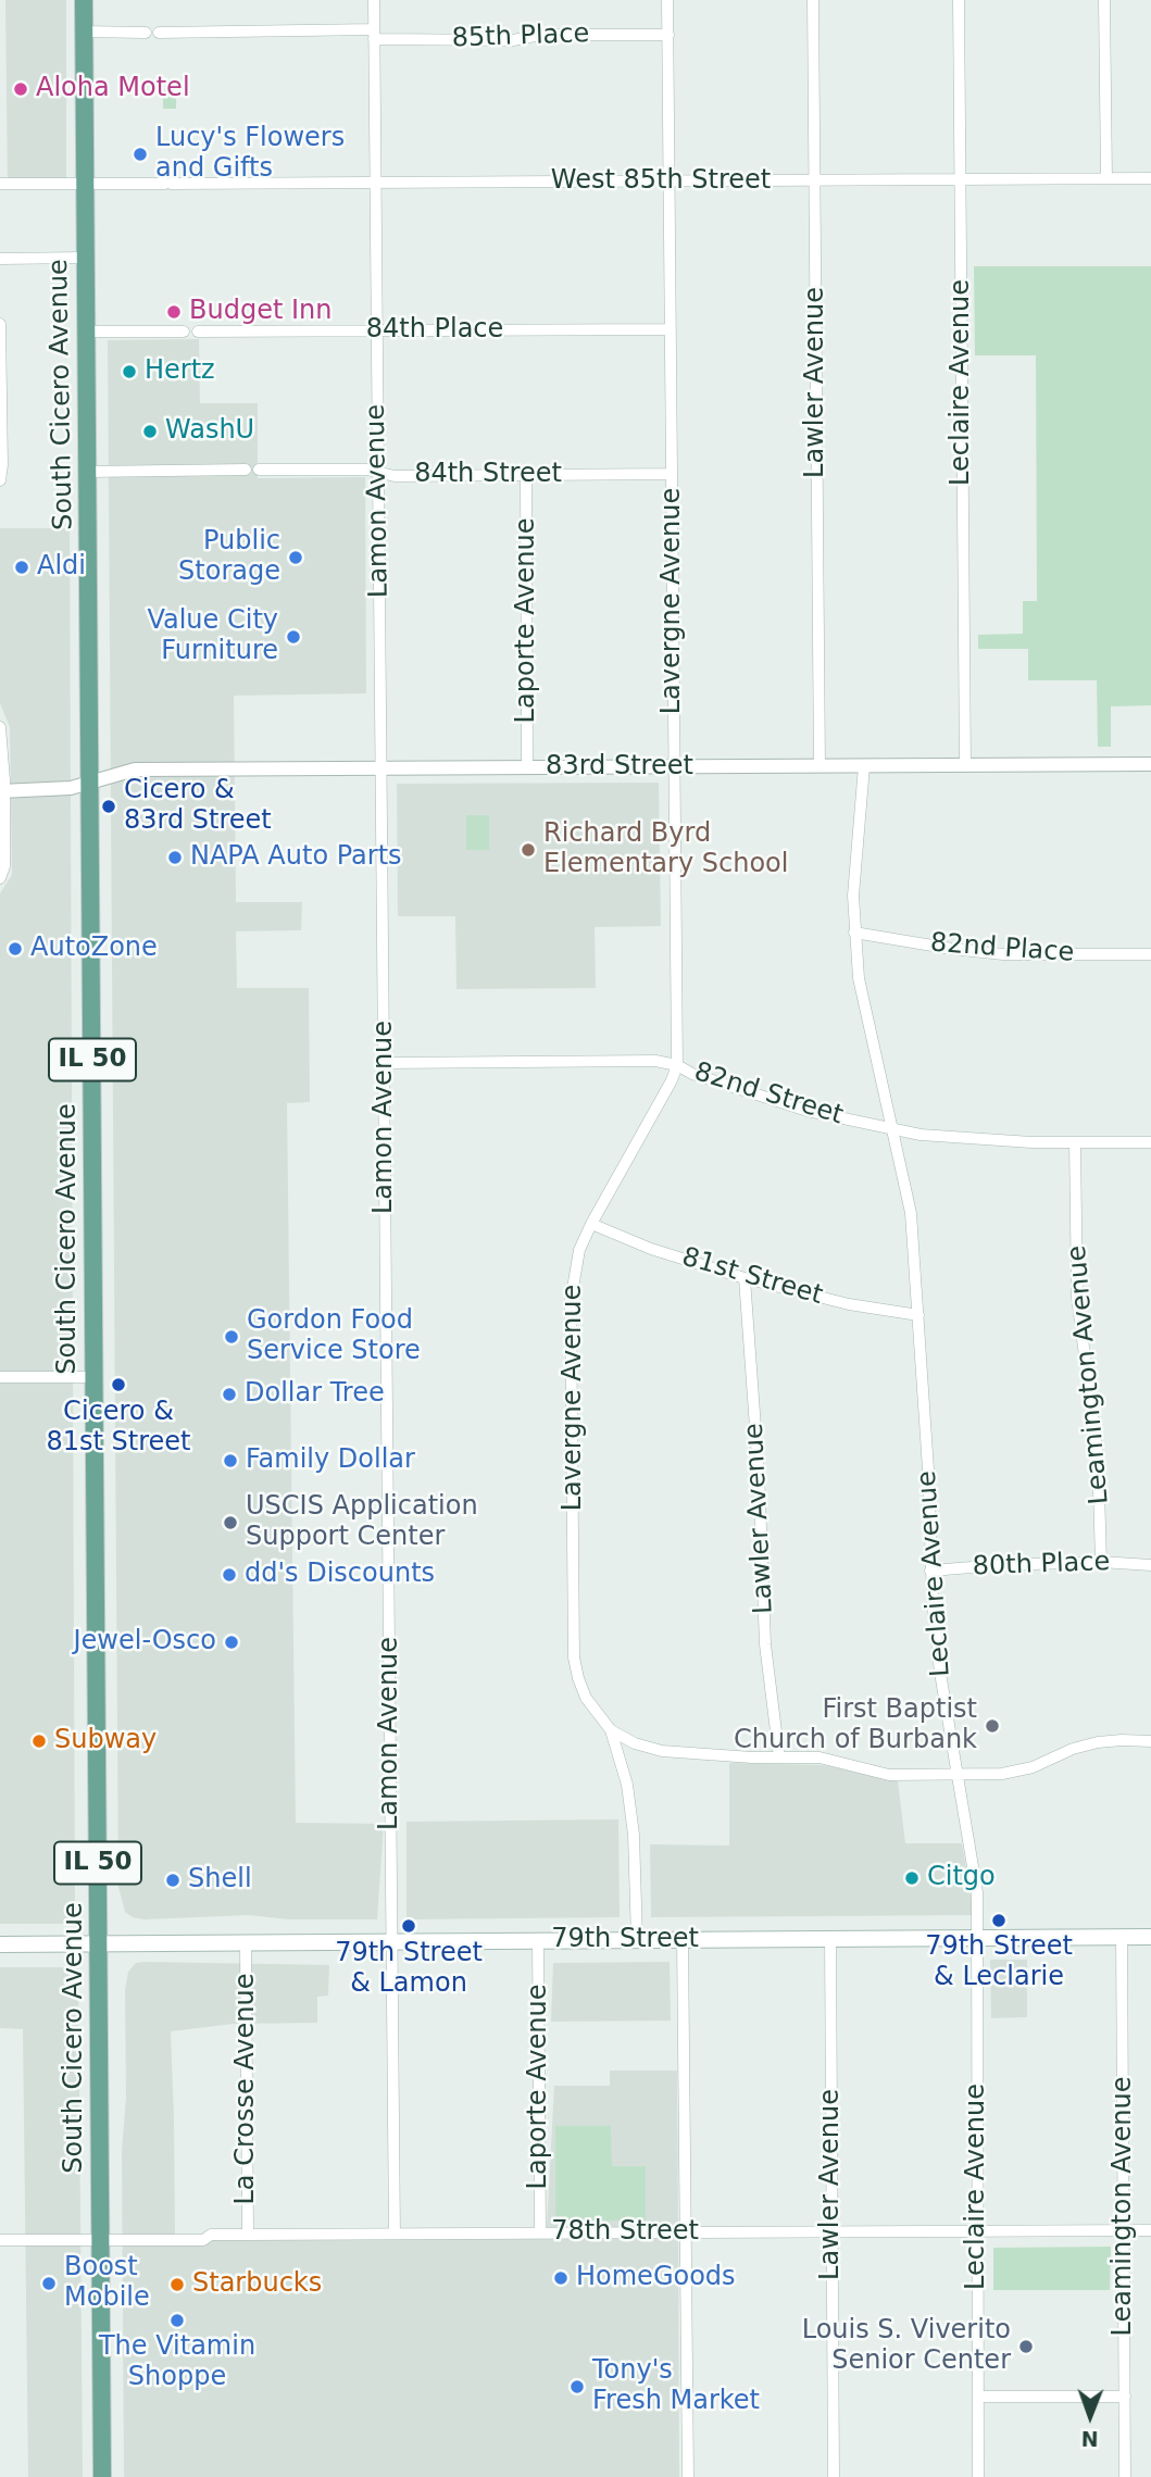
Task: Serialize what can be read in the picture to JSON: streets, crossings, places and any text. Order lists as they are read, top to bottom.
{
  "streets": {
    "main road": ["South Cicero Avenue", "IL 50", "79th Street"],
    "street": [
      "85th Place",
      "West 85th Street",
      "84th Place",
      "Lawler Avenue",
      "Leclaire Avenue",
      "84th Street",
      "Lamon Avenue",
      "Lavergne Avenue",
      "Laporte Avenue",
      "83rd Street",
      "82nd Place",
      "82nd Street",
      "81st Street",
      "Leamington Avenue",
      "80th Place",
      "La Crosse Avenue",
      "78th Street"
    ]
  },
  "crossings": [
    ["85th Place", "Lamon Avenue"],
    ["85th Place", "Lavergne Avenue"],
    ["West 85th Street", "Lawler Avenue"],
    ["West 85th Street", "Leclaire Avenue"],
    ["West 85th Street", "South Cicero Avenue"],
    ["West 85th Street", "Lamon Avenue"],
    ["West 85th Street", "Lavergne Avenue"],
    ["84th Place", "Lamon Avenue"],
    ["84th Place", "Lavergne Avenue"],
    ["Lawler Avenue", "83rd Street"],
    ["Lawler Avenue", "81st Street"],
    ["Lawler Avenue", "79th Street"],
    ["Lawler Avenue", "78th Street"],
    ["Leclaire Avenue", "83rd Street"],
    ["Leclaire Avenue", "82nd Place"],
    ["Leclaire Avenue", "82nd Street"],
    ["Leclaire Avenue", "81st Street"],
    ["Leclaire Avenue", "80th Place"],
    ["Leclaire Avenue", "79th Street"],
    ["Leclaire Avenue", "78th Street"],
    ["South Cicero Avenue", "83rd Street"],
    ["South Cicero Avenue", "79th Street"],
    ["South Cicero Avenue", "78th Street"],
    ["84th Street", "Lamon Avenue"],
    ["84th Street", "Lavergne Avenue"],
    ["84th Street", "Laporte Avenue"],
    ["Lamon Avenue", "83rd Street"],
    ["Lamon Avenue", "82nd Street"],
    ["Lamon Avenue", "79th Street"],
    ["Lamon Avenue", "78th Street"],
    ["Lavergne Avenue", "83rd Street"],
    ["Lavergne Avenue", "82nd Street"],
    ["Lavergne Avenue", "81st Street"],
    ["Lavergne Avenue", "79th Street"],
    ["Laporte Avenue", "83rd Street"],
    ["Laporte Avenue", "79th Street"],
    ["Laporte Avenue", "78th Street"],
    ["82nd Street", "Leamington Avenue"],
    ["Leamington Avenue", "80th Place"],
    ["Leamington Avenue", "79th Street"],
    ["Leamington Avenue", "78th Street"],
    ["79th Street", "La Crosse Avenue"],
    ["La Crosse Avenue", "78th Street"]
  ],
  "places": [
    "Aloha Motel",
    "Lucy's Flowers and Gifts",
    "Budget Inn",
    "Hertz",
    "WashU",
    "Public Storage",
    "Aldi",
    "Value City Furniture",
    "Cicero & 83rd Street",
    "Richard Byrd Elementary School",
    "NAPA Auto Parts",
    "AutoZone",
    "Gordon Food Service Store",
    "Cicero & 81st Street",
    "Dollar Tree",
    "Family Dollar",
    "USCIS Application Support Center",
    "dd's Discounts",
    "Jewel-Osco",
    "First Baptist Church of Burbank",
    "Subway",
    "Citgo",
    "Shell",
    "79th Street & Leclarie",
    "79th Street & Lamon",
    "HomeGoods",
    "Boost Mobile",
    "Starbucks",
    "The Vitamin Shoppe",
    "Louis S. Viverito Senior Center",
    "Tony's Fresh Market"
  ],
  "north": "bottom"
}
